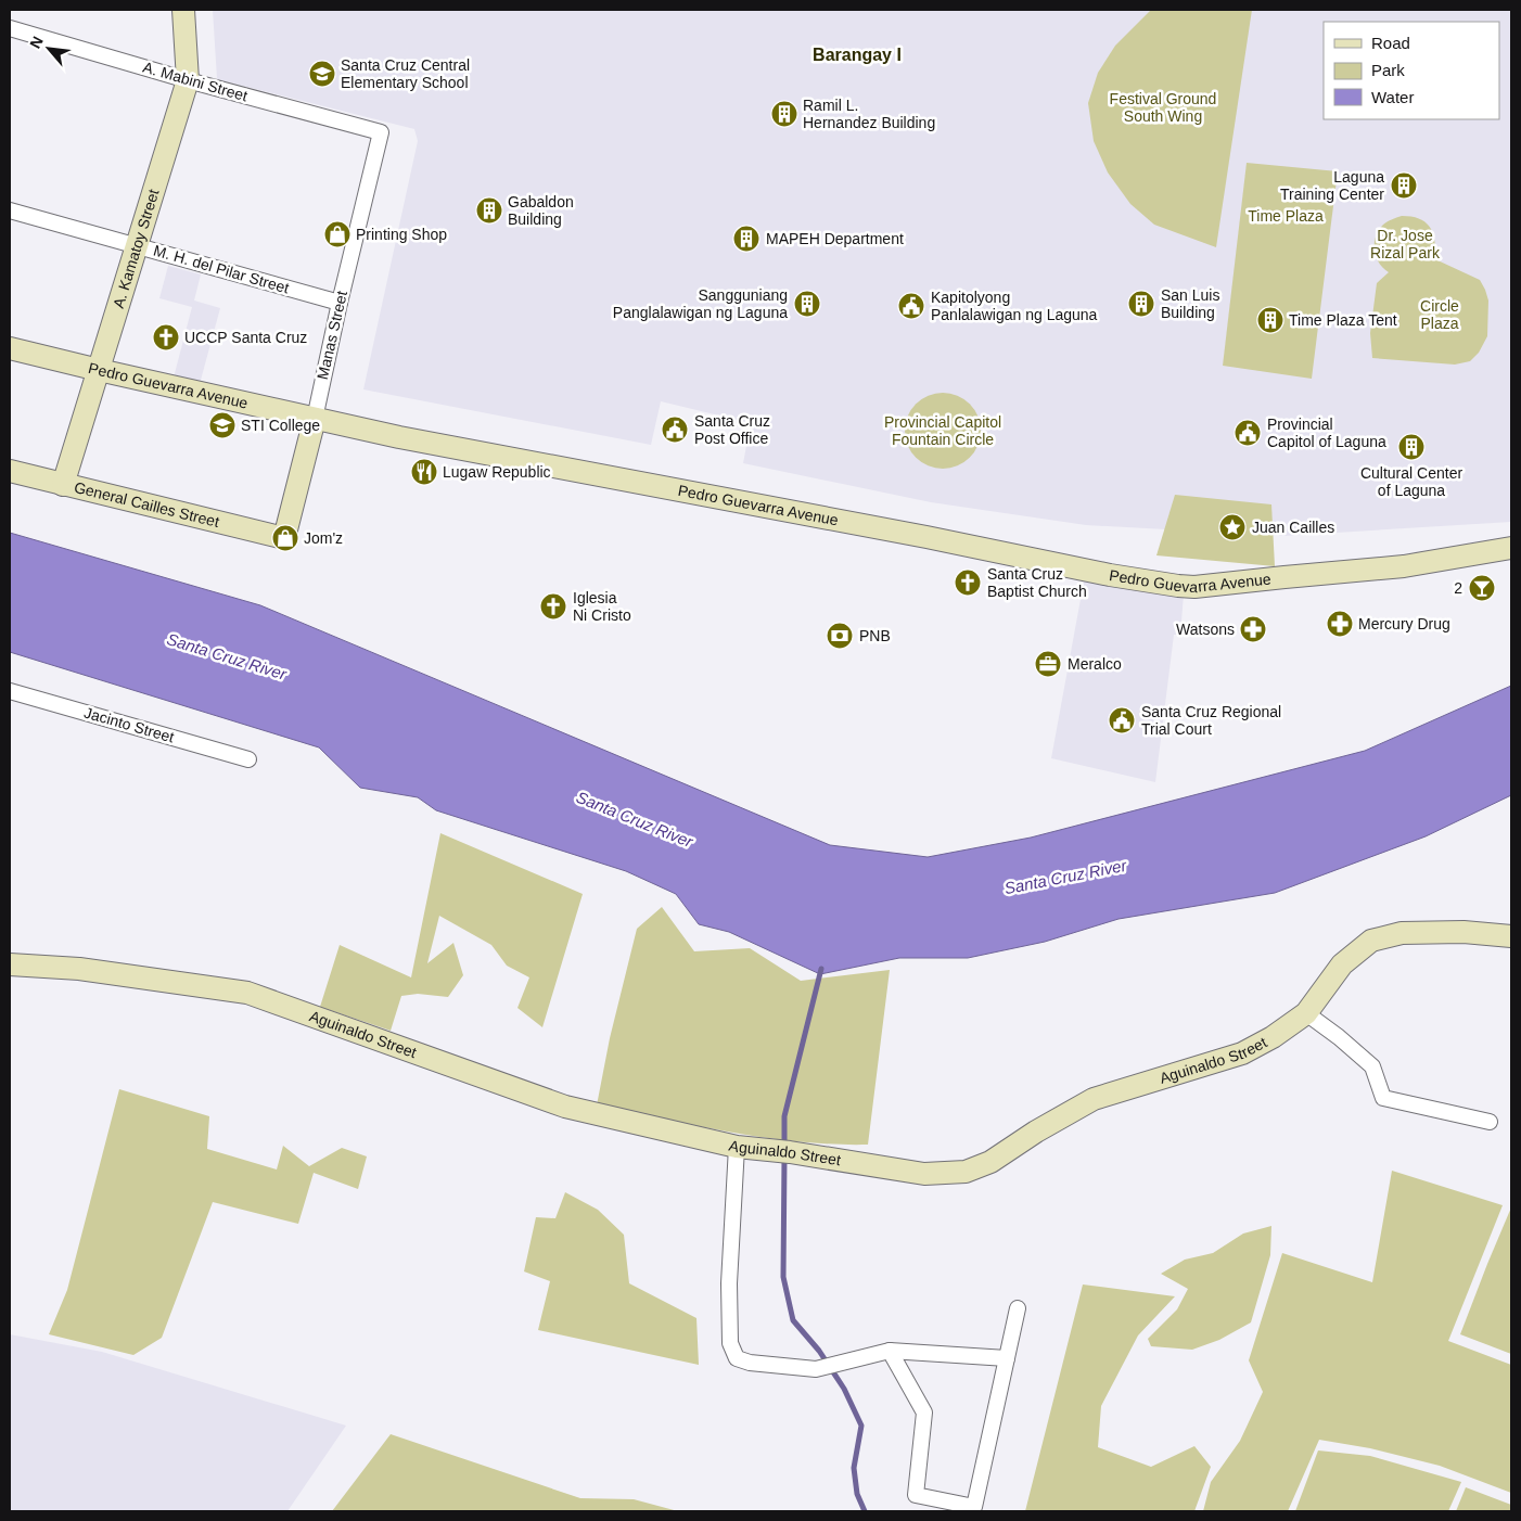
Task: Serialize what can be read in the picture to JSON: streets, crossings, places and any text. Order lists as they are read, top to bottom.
{
  "streets": {
    "street": [
      "A. Mabini Street",
      "A. Kamatoy Street",
      "M. H. del Pilar Street",
      "Manas Street",
      "Pedro Guevarra Avenue",
      "General Cailles Street",
      "Jacinto Street",
      "Aguinaldo Street"
    ]
  },
  "crossings": [
    ["A. Mabini Street", "A. Kamatoy Street"],
    ["A. Mabini Street", "Manas Street"],
    ["A. Kamatoy Street", "M. H. del Pilar Street"],
    ["A. Kamatoy Street", "Pedro Guevarra Avenue"],
    ["A. Kamatoy Street", "General Cailles Street"],
    ["M. H. del Pilar Street", "Manas Street"],
    ["Manas Street", "Pedro Guevarra Avenue"],
    ["Manas Street", "General Cailles Street"]
  ],
  "districts": ["Barangay I"],
  "water": ["Santa Cruz River"],
  "parks": [
    "Festival Ground South Wing",
    "Time Plaza",
    "Dr. Jose Rizal Park",
    "Circle Plaza",
    "Provincial Capitol Fountain Circle"
  ],
  "places": {
    "school or university": ["Santa Cruz Central Elementary School", "STI College"],
    "building": [
      "Ramil L. Hernandez Building",
      "Laguna Training Center",
      "Gabaldon Building",
      "MAPEH Department",
      "Sangguniang Panglalawigan ng Laguna",
      "San Luis Building",
      "Time Plaza Tent",
      "Cultural Center of Laguna"
    ],
    "shop": ["Printing Shop", "Jom'z"],
    "public building": [
      "Kapitolyong Panlalawigan ng Laguna",
      "Santa Cruz Post Office",
      "Provincial Capitol of Laguna",
      "Santa Cruz Regional Trial Court"
    ],
    "church": ["UCCP Santa Cruz", "Santa Cruz Baptist Church", "Iglesia Ni Cristo"],
    "restaurant": ["Lugaw Republic"],
    "place": ["Juan Cailles"],
    "bar": ["2"],
    "pharmacy": ["Mercury Drug", "Watsons"],
    "bank": ["PNB"],
    "office": ["Meralco"]
  },
  "legend": ["Road", "Park", "Water"],
  "north": "top left"
}
